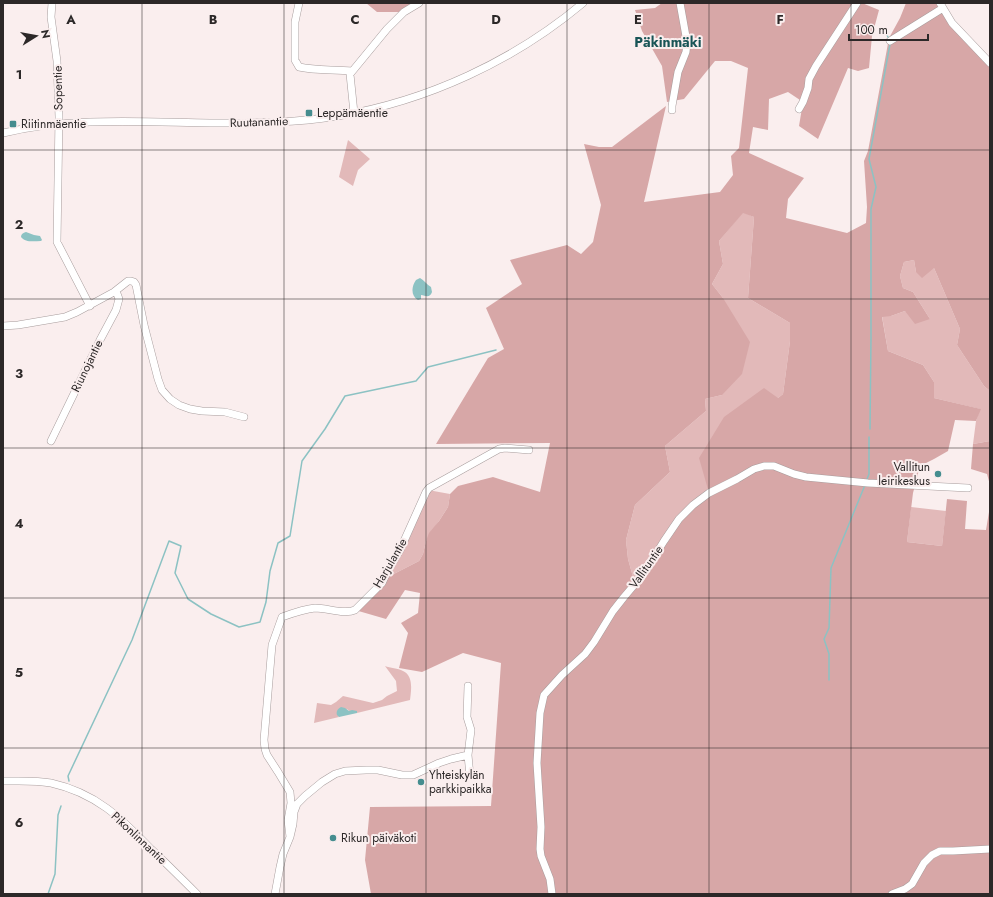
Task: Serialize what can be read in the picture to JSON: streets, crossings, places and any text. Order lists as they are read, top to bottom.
{
  "streets": {
    "street": [
      "Sopentie",
      "Ruutanantie",
      "Riunojantie",
      "Harjulantie",
      "Vallituntie",
      "Pikonlinnantie"
    ]
  },
  "crossings": [
    ["Sopentie", "Ruutanantie"]
  ],
  "districts": ["Päkinmäki"],
  "places": {
    "transit": ["Leppämäentie", "Riitinmäentie"],
    "other": ["Vallitun leirikeskus", "Yhteiskylän parkkipaikka", "Rikun päiväkoti"]
  },
  "scale_bar": "100 m",
  "north": "right",
  "grid": {
    "columns": [
      "A",
      "B",
      "C",
      "D",
      "E",
      "F"
    ],
    "rows": [
      "1",
      "2",
      "3",
      "4",
      "5",
      "6"
    ]
  }
}
